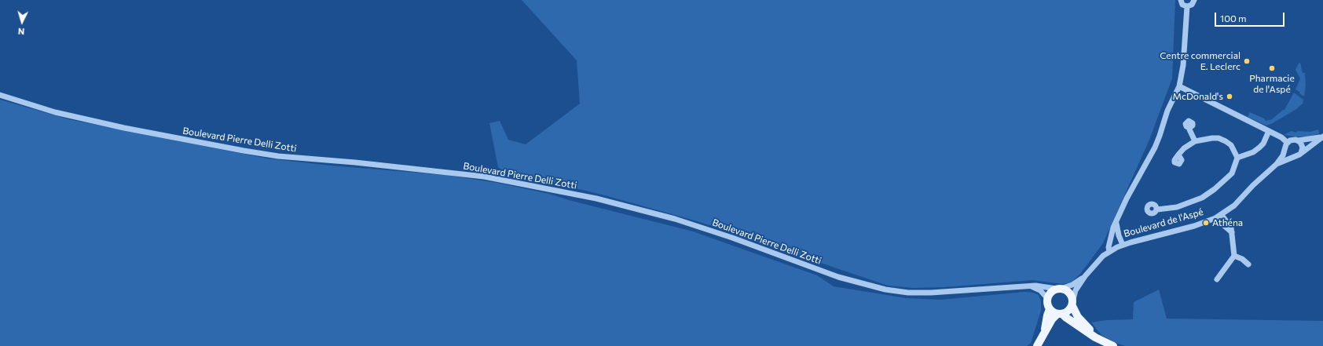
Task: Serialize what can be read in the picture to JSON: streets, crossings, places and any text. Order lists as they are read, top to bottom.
{
  "streets": {
    "street": ["Boulevard Pierre Delli Zotti", "Boulevard de l'Aspé"]
  },
  "crossings": [
    ["Boulevard Pierre Delli Zotti", "Boulevard de l'Aspé"]
  ],
  "places": [
    "Centre commercial E. Leclerc",
    "Pharmacie de l'Aspé",
    "McDonald's",
    "Athéna"
  ],
  "scale_bar": "100 m",
  "north": "bottom"
}
